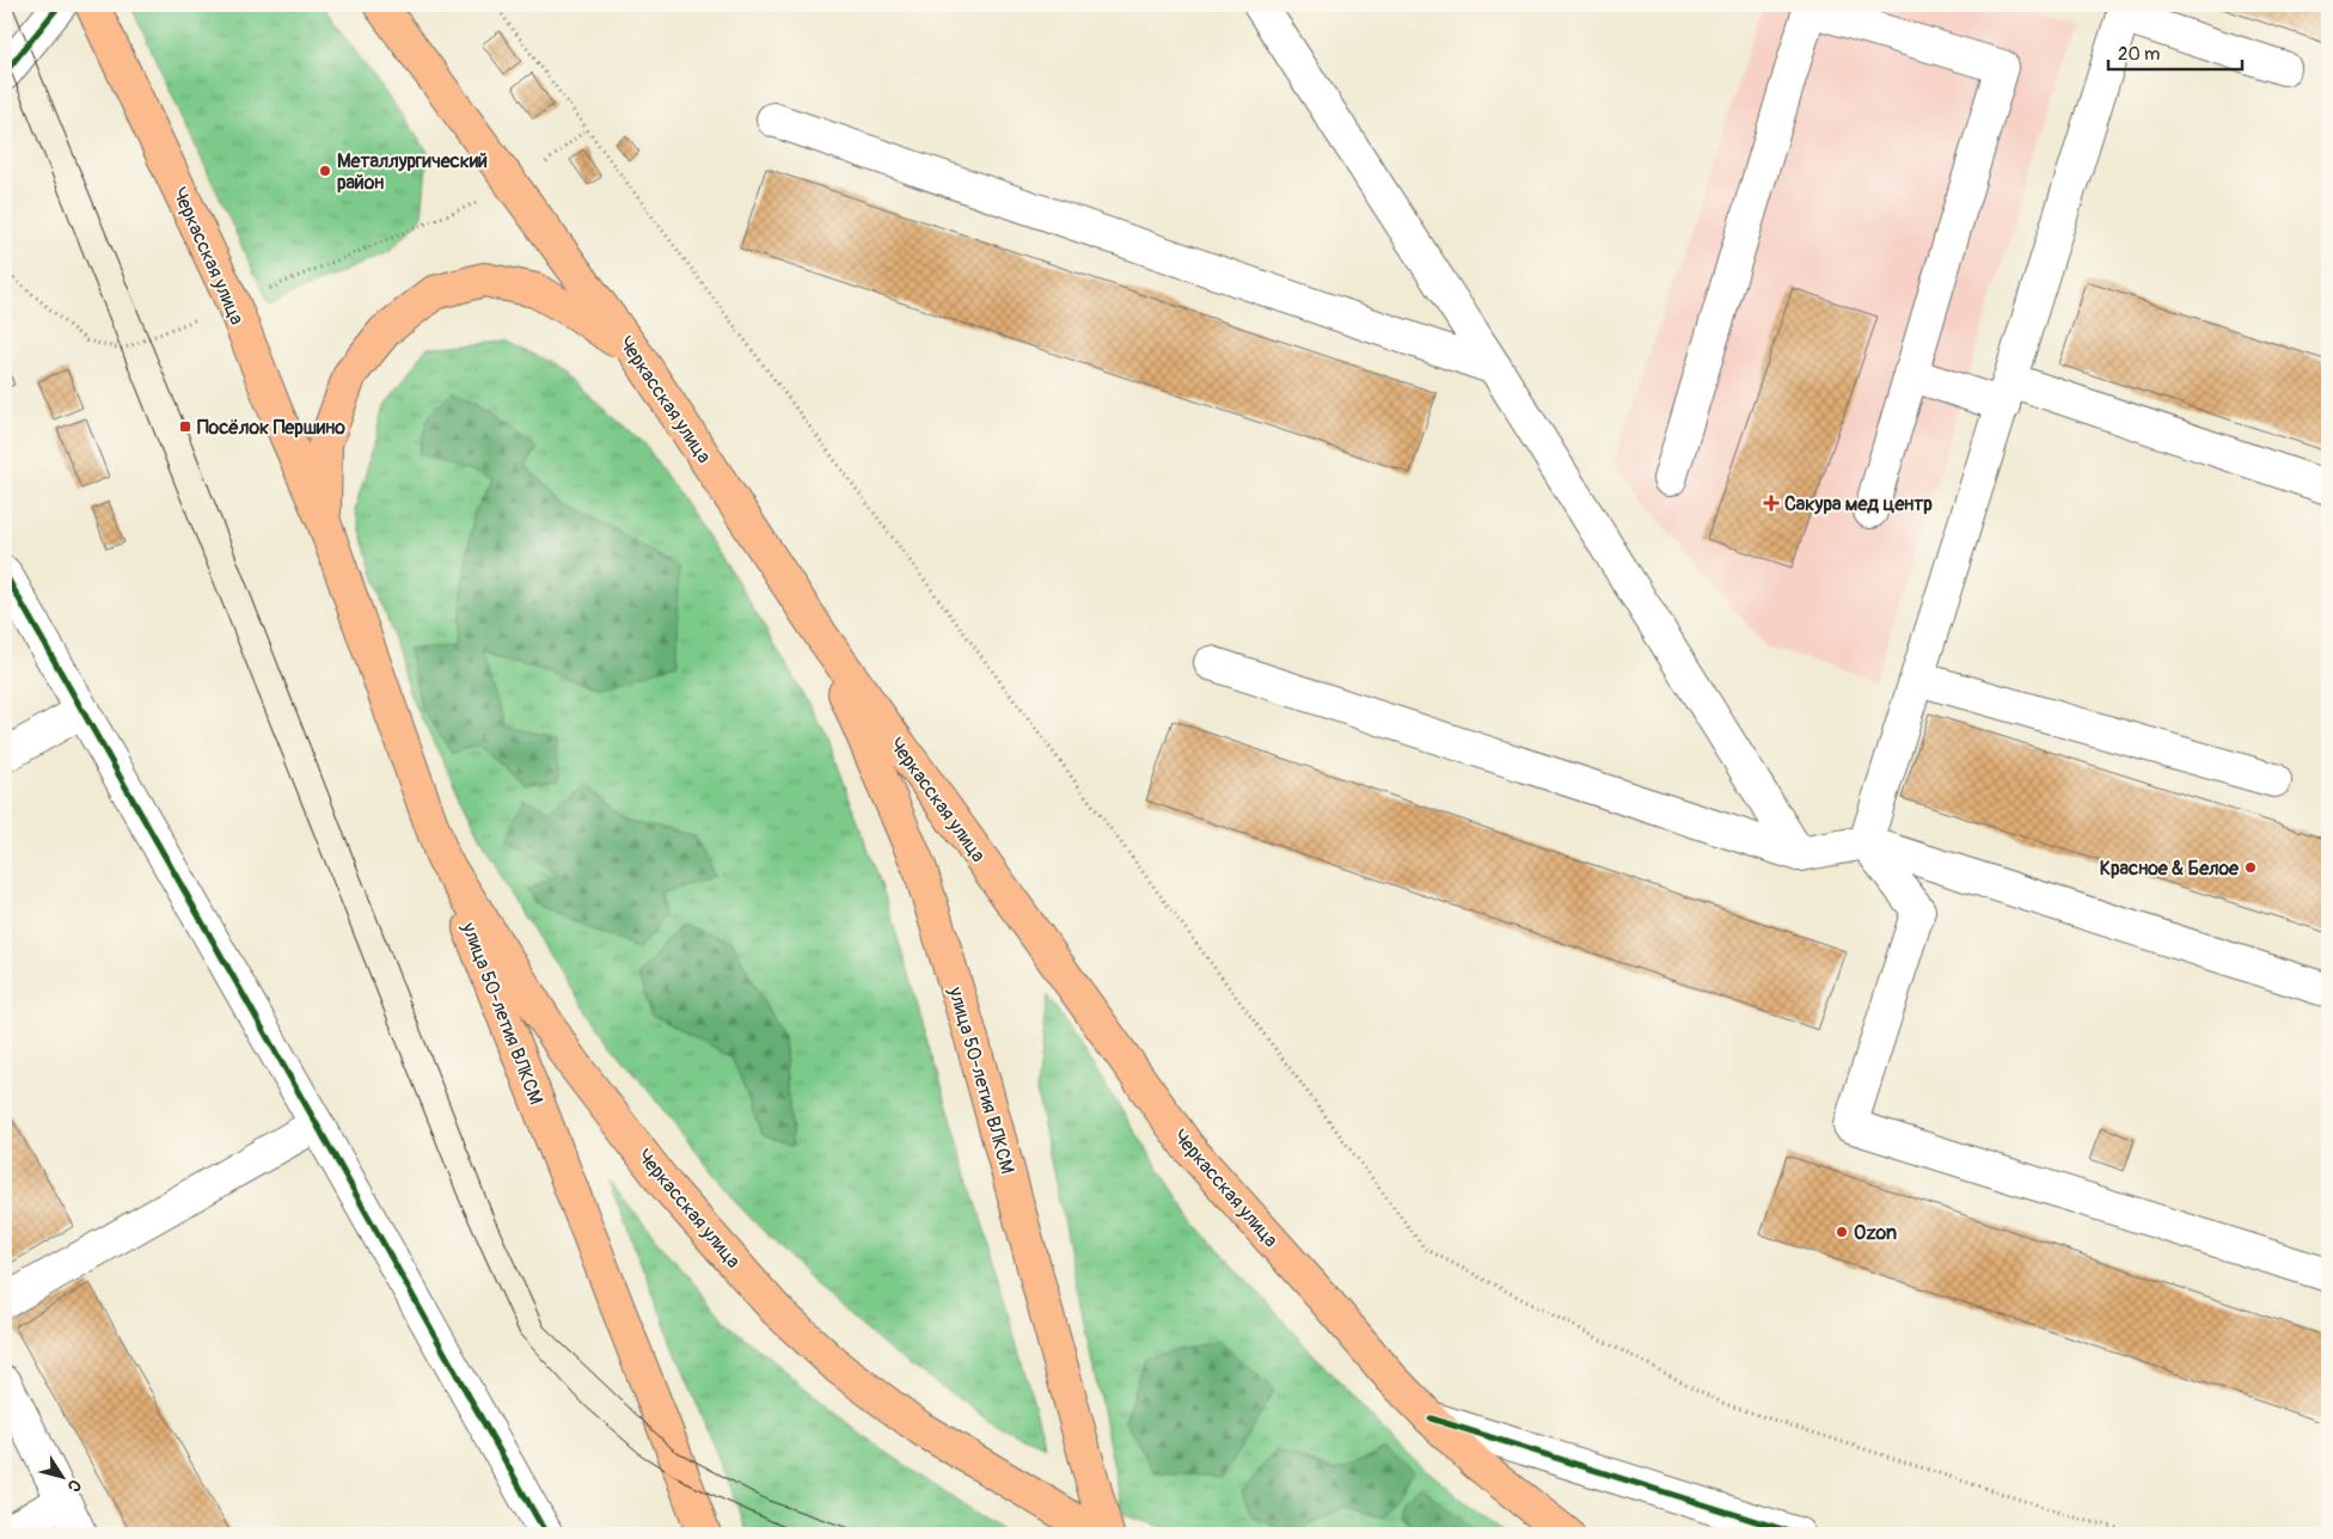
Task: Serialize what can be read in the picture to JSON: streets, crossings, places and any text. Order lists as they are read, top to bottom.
{
  "streets": {
    "main road": ["Черкасская улица", "улица 50-летия ВЛКСМ"]
  },
  "crossings": [
    ["Черкасская улица", "улица 50-летия ВЛКСМ"]
  ],
  "places": {
    "other": ["Металлургический район", "Красное & Белое", "Ozon"],
    "transit": ["Посёлок Першино"],
    "health": ["Сакура мед центр"]
  },
  "scale_bar": "20 m",
  "north": "bottom right"
}
